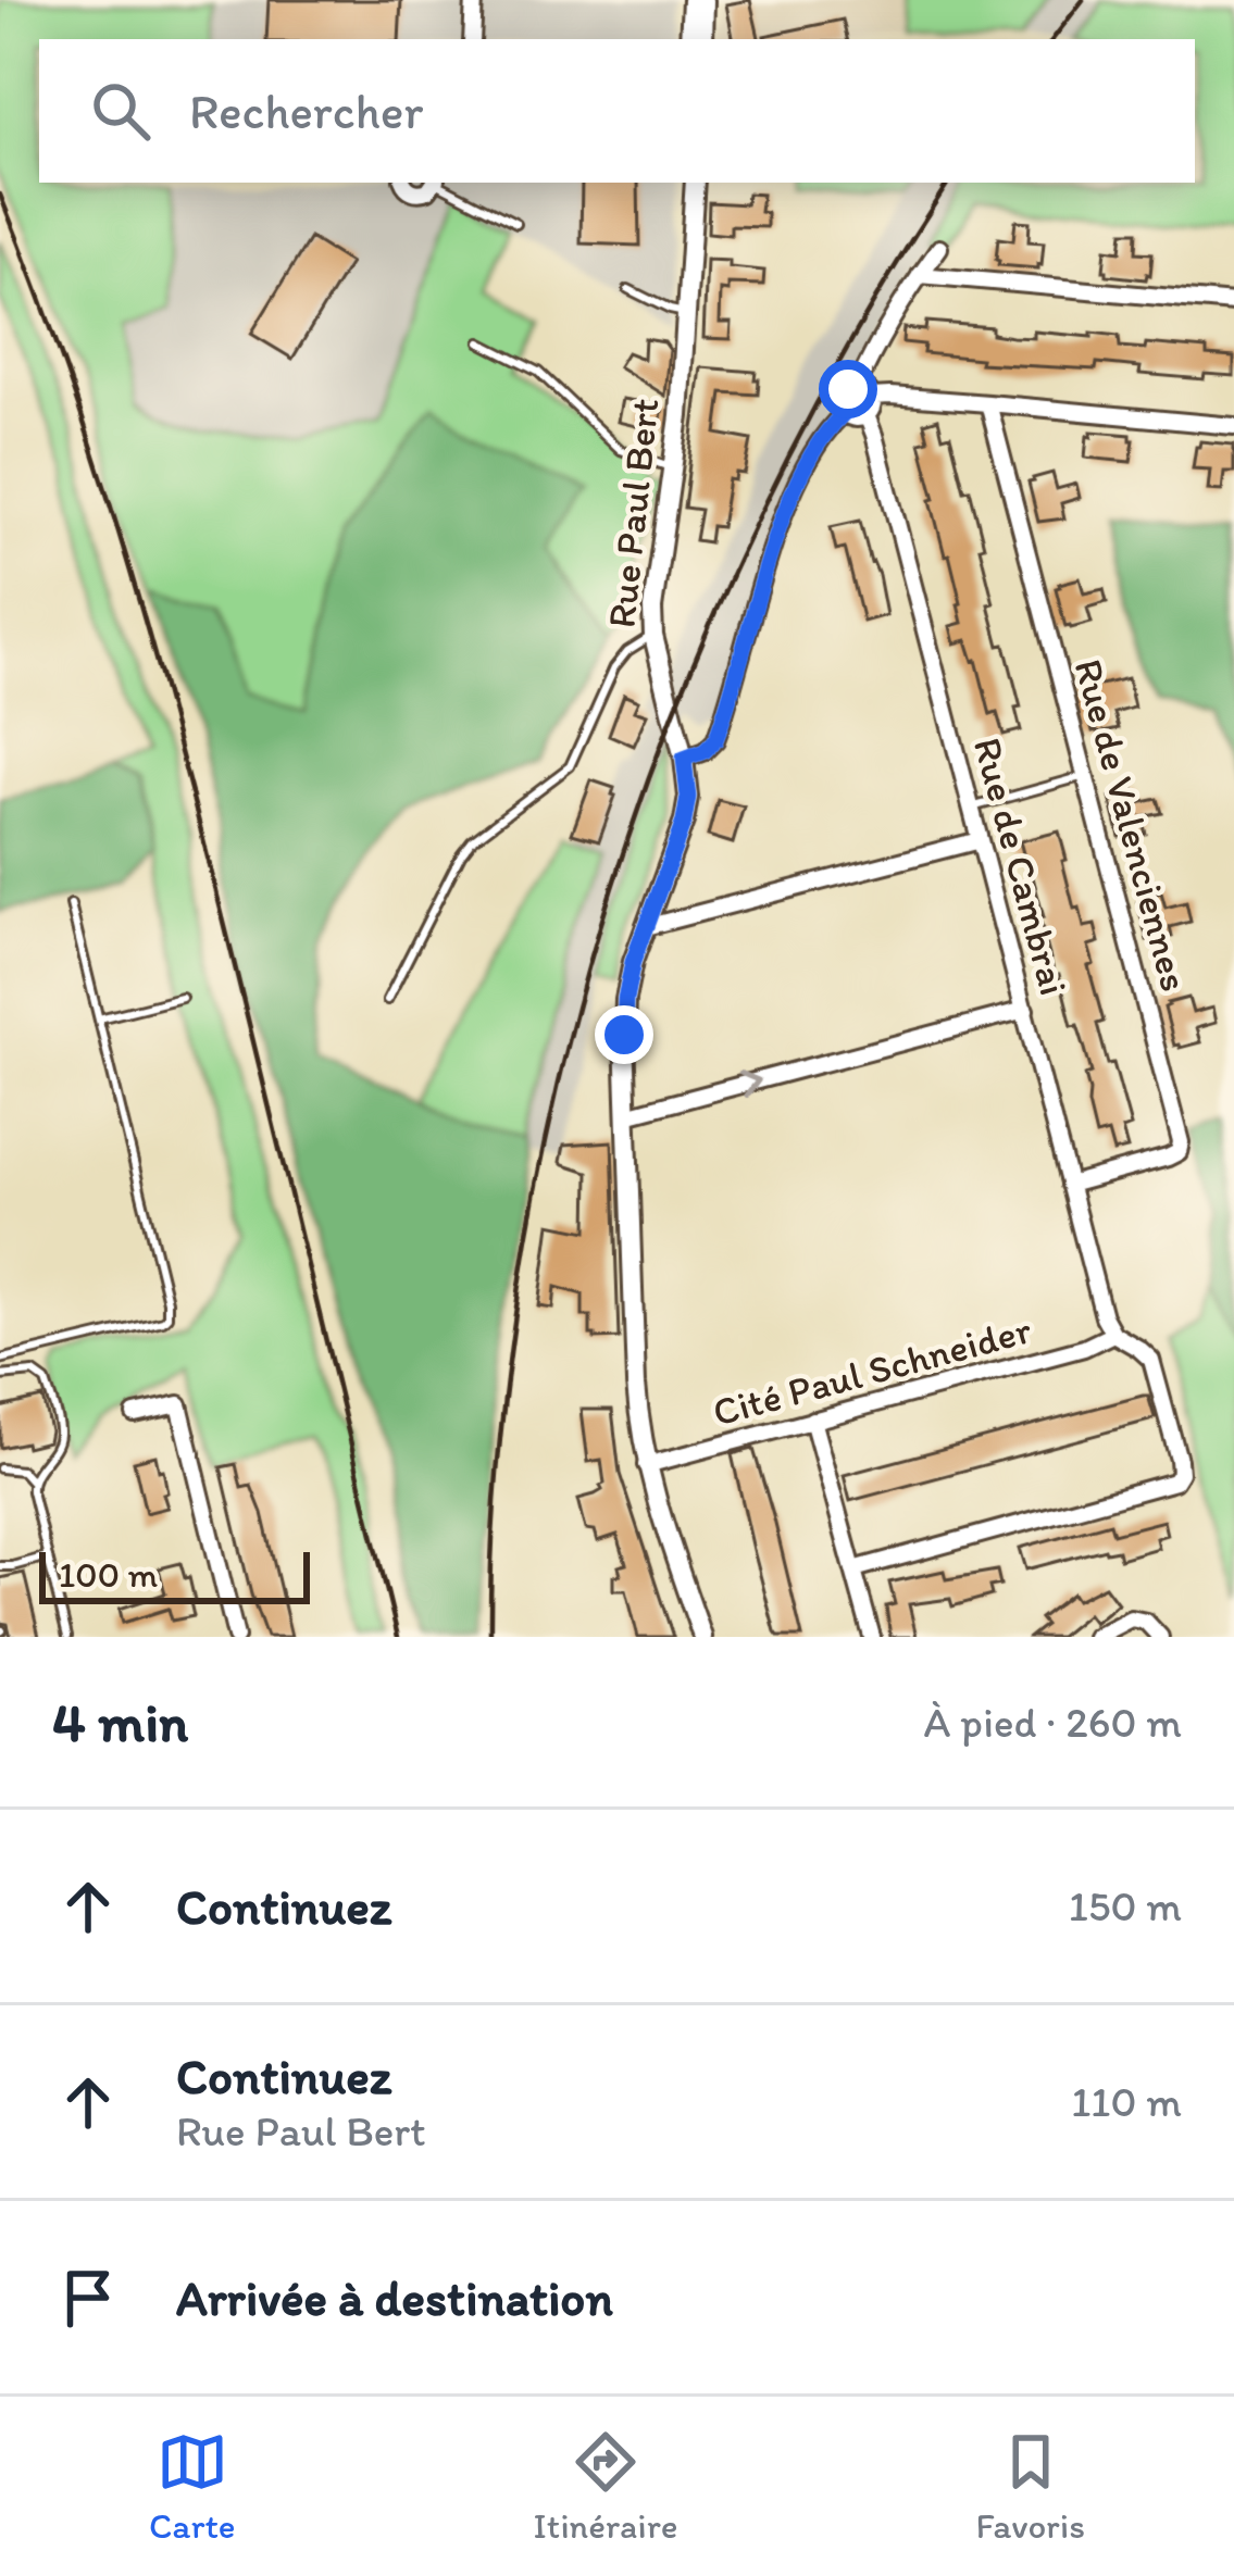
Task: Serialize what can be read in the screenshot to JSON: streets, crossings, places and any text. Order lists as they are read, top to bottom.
{
  "streets": {
    "street": [
      "Rue Paul Bert",
      "Rue de Valenciennes",
      "Rue de Cambrai",
      "Cité Paul Schneider"
    ]
  },
  "crossings": [
    ["Rue Paul Bert", "Cité Paul Schneider"],
    ["Rue de Valenciennes", "Rue de Cambrai"],
    ["Rue de Cambrai", "Cité Paul Schneider"]
  ],
  "scale_bar": "100 m",
  "page": {
    "search": "Rechercher",
    "scale": "100 m",
    "heading": ["4 min", "À pied · 260 m"],
    "list": [
      ["Continuez", "150 m"],
      ["Continuez", "Rue Paul Bert", "110 m"],
      "Arrivée à destination"
    ],
    "nav": ["Carte", "Itinéraire", "Favoris"]
  }
}
